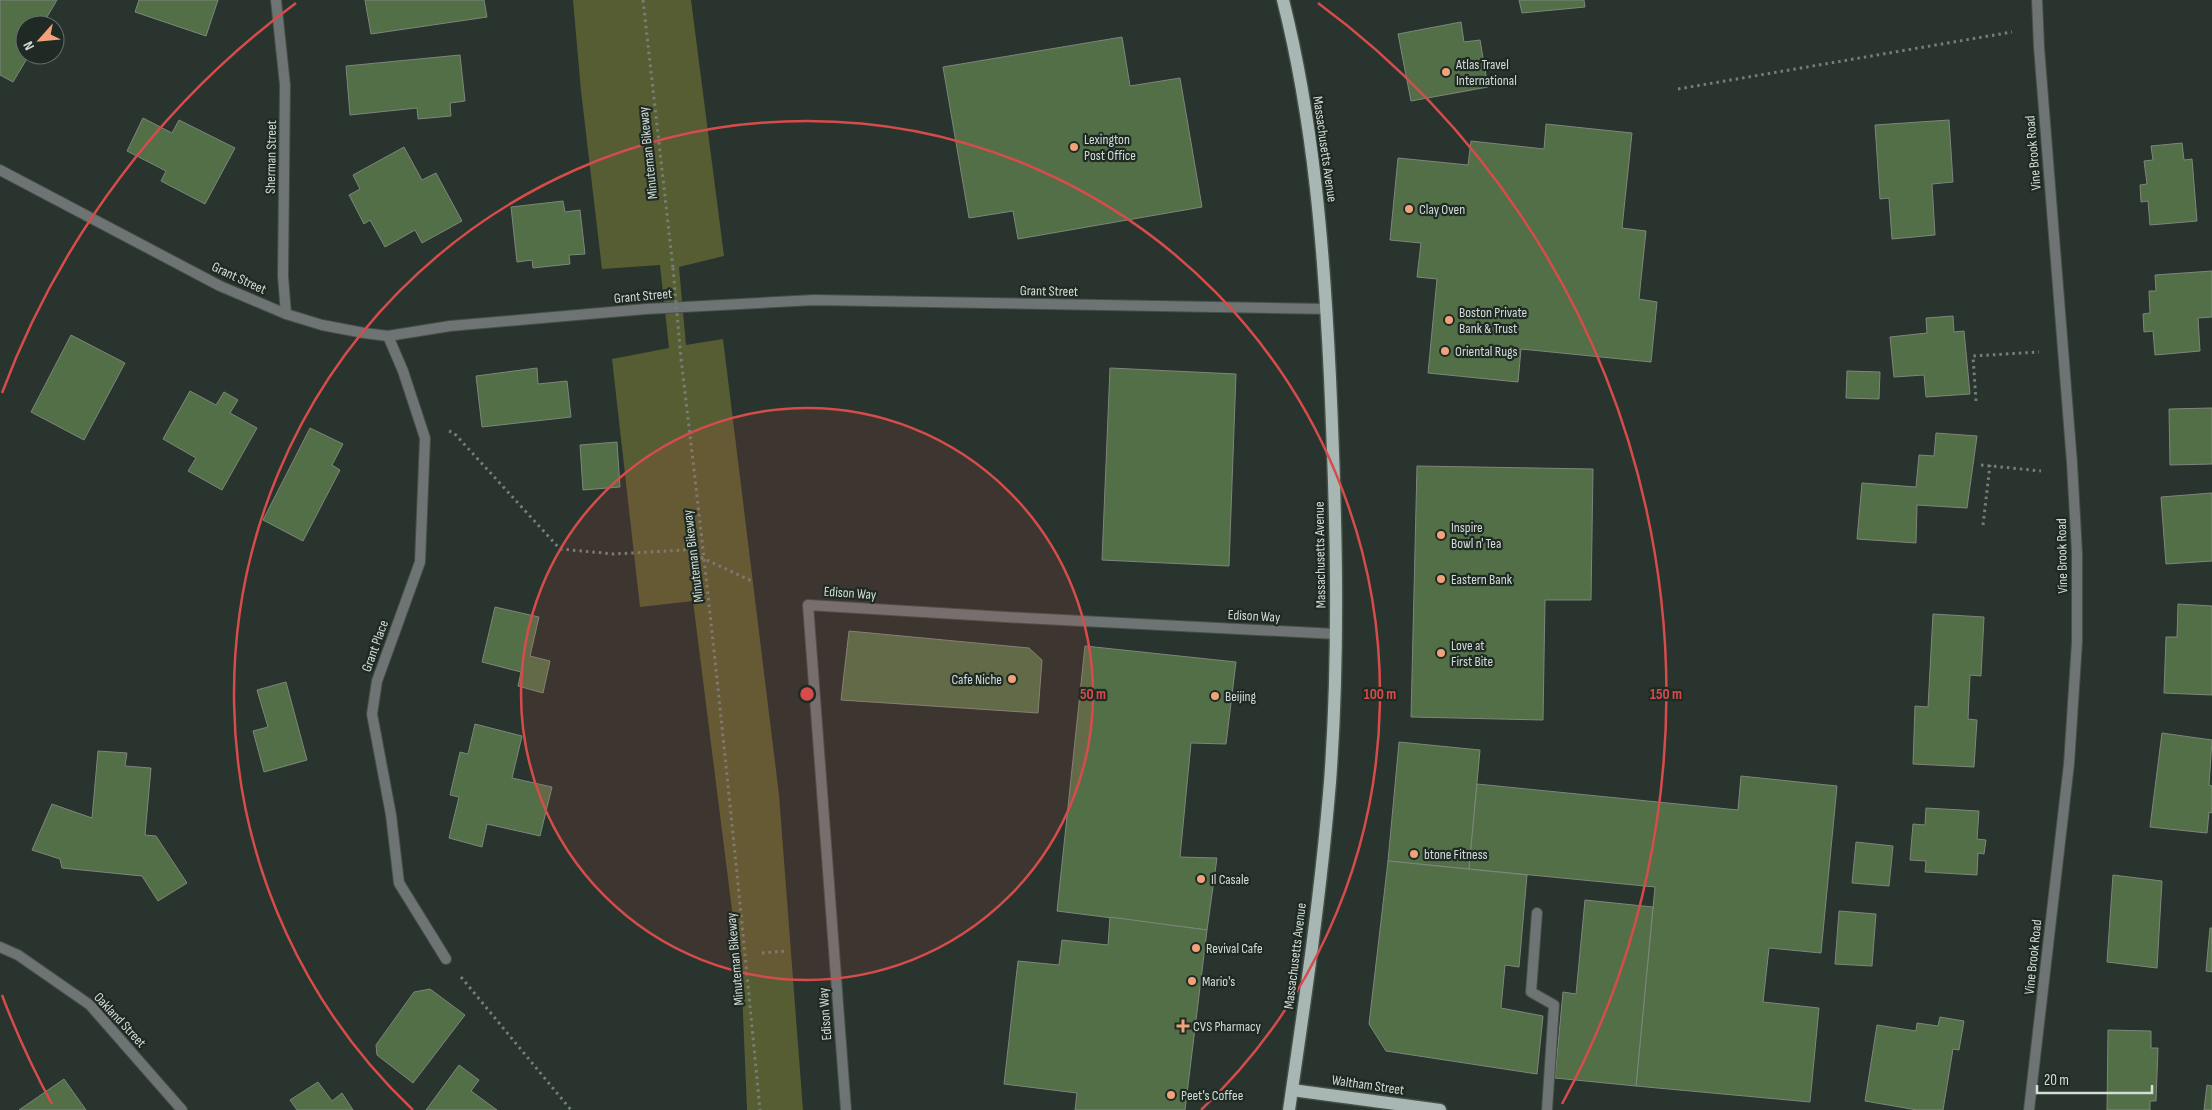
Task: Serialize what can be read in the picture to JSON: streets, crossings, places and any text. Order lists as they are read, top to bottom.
{
  "streets": {
    "main road": ["Massachusetts Avenue", "Waltham Street"],
    "street": [
      "Vine Brook Road",
      "Sherman Street",
      "Grant Street",
      "Edison Way",
      "Grant Place",
      "Oakland Street"
    ],
    "path": ["Minuteman Bikeway"]
  },
  "crossings": [
    ["Massachusetts Avenue", "Grant Street"],
    ["Massachusetts Avenue", "Edison Way"],
    ["Massachusetts Avenue", "Waltham Street"],
    ["Sherman Street", "Grant Street"],
    ["Grant Street", "Grant Place"]
  ],
  "places": {
    "other": [
      "Atlas Travel International",
      "Lexington Post Office",
      "Clay Oven",
      "Boston Private Bank & Trust",
      "Oriental Rugs",
      "Inspire Bowl n' Tea",
      "Eastern Bank",
      "Love at First Bite",
      "Cafe Niche",
      "Beijing",
      "btone Fitness",
      "Il Casale",
      "Revival Cafe",
      "Mario's",
      "Peet's Coffee"
    ],
    "health": ["CVS Pharmacy"]
  },
  "scale_bar": "20 m",
  "north": "bottom left",
  "rings": ["50 m", "100 m", "150 m"]
}
